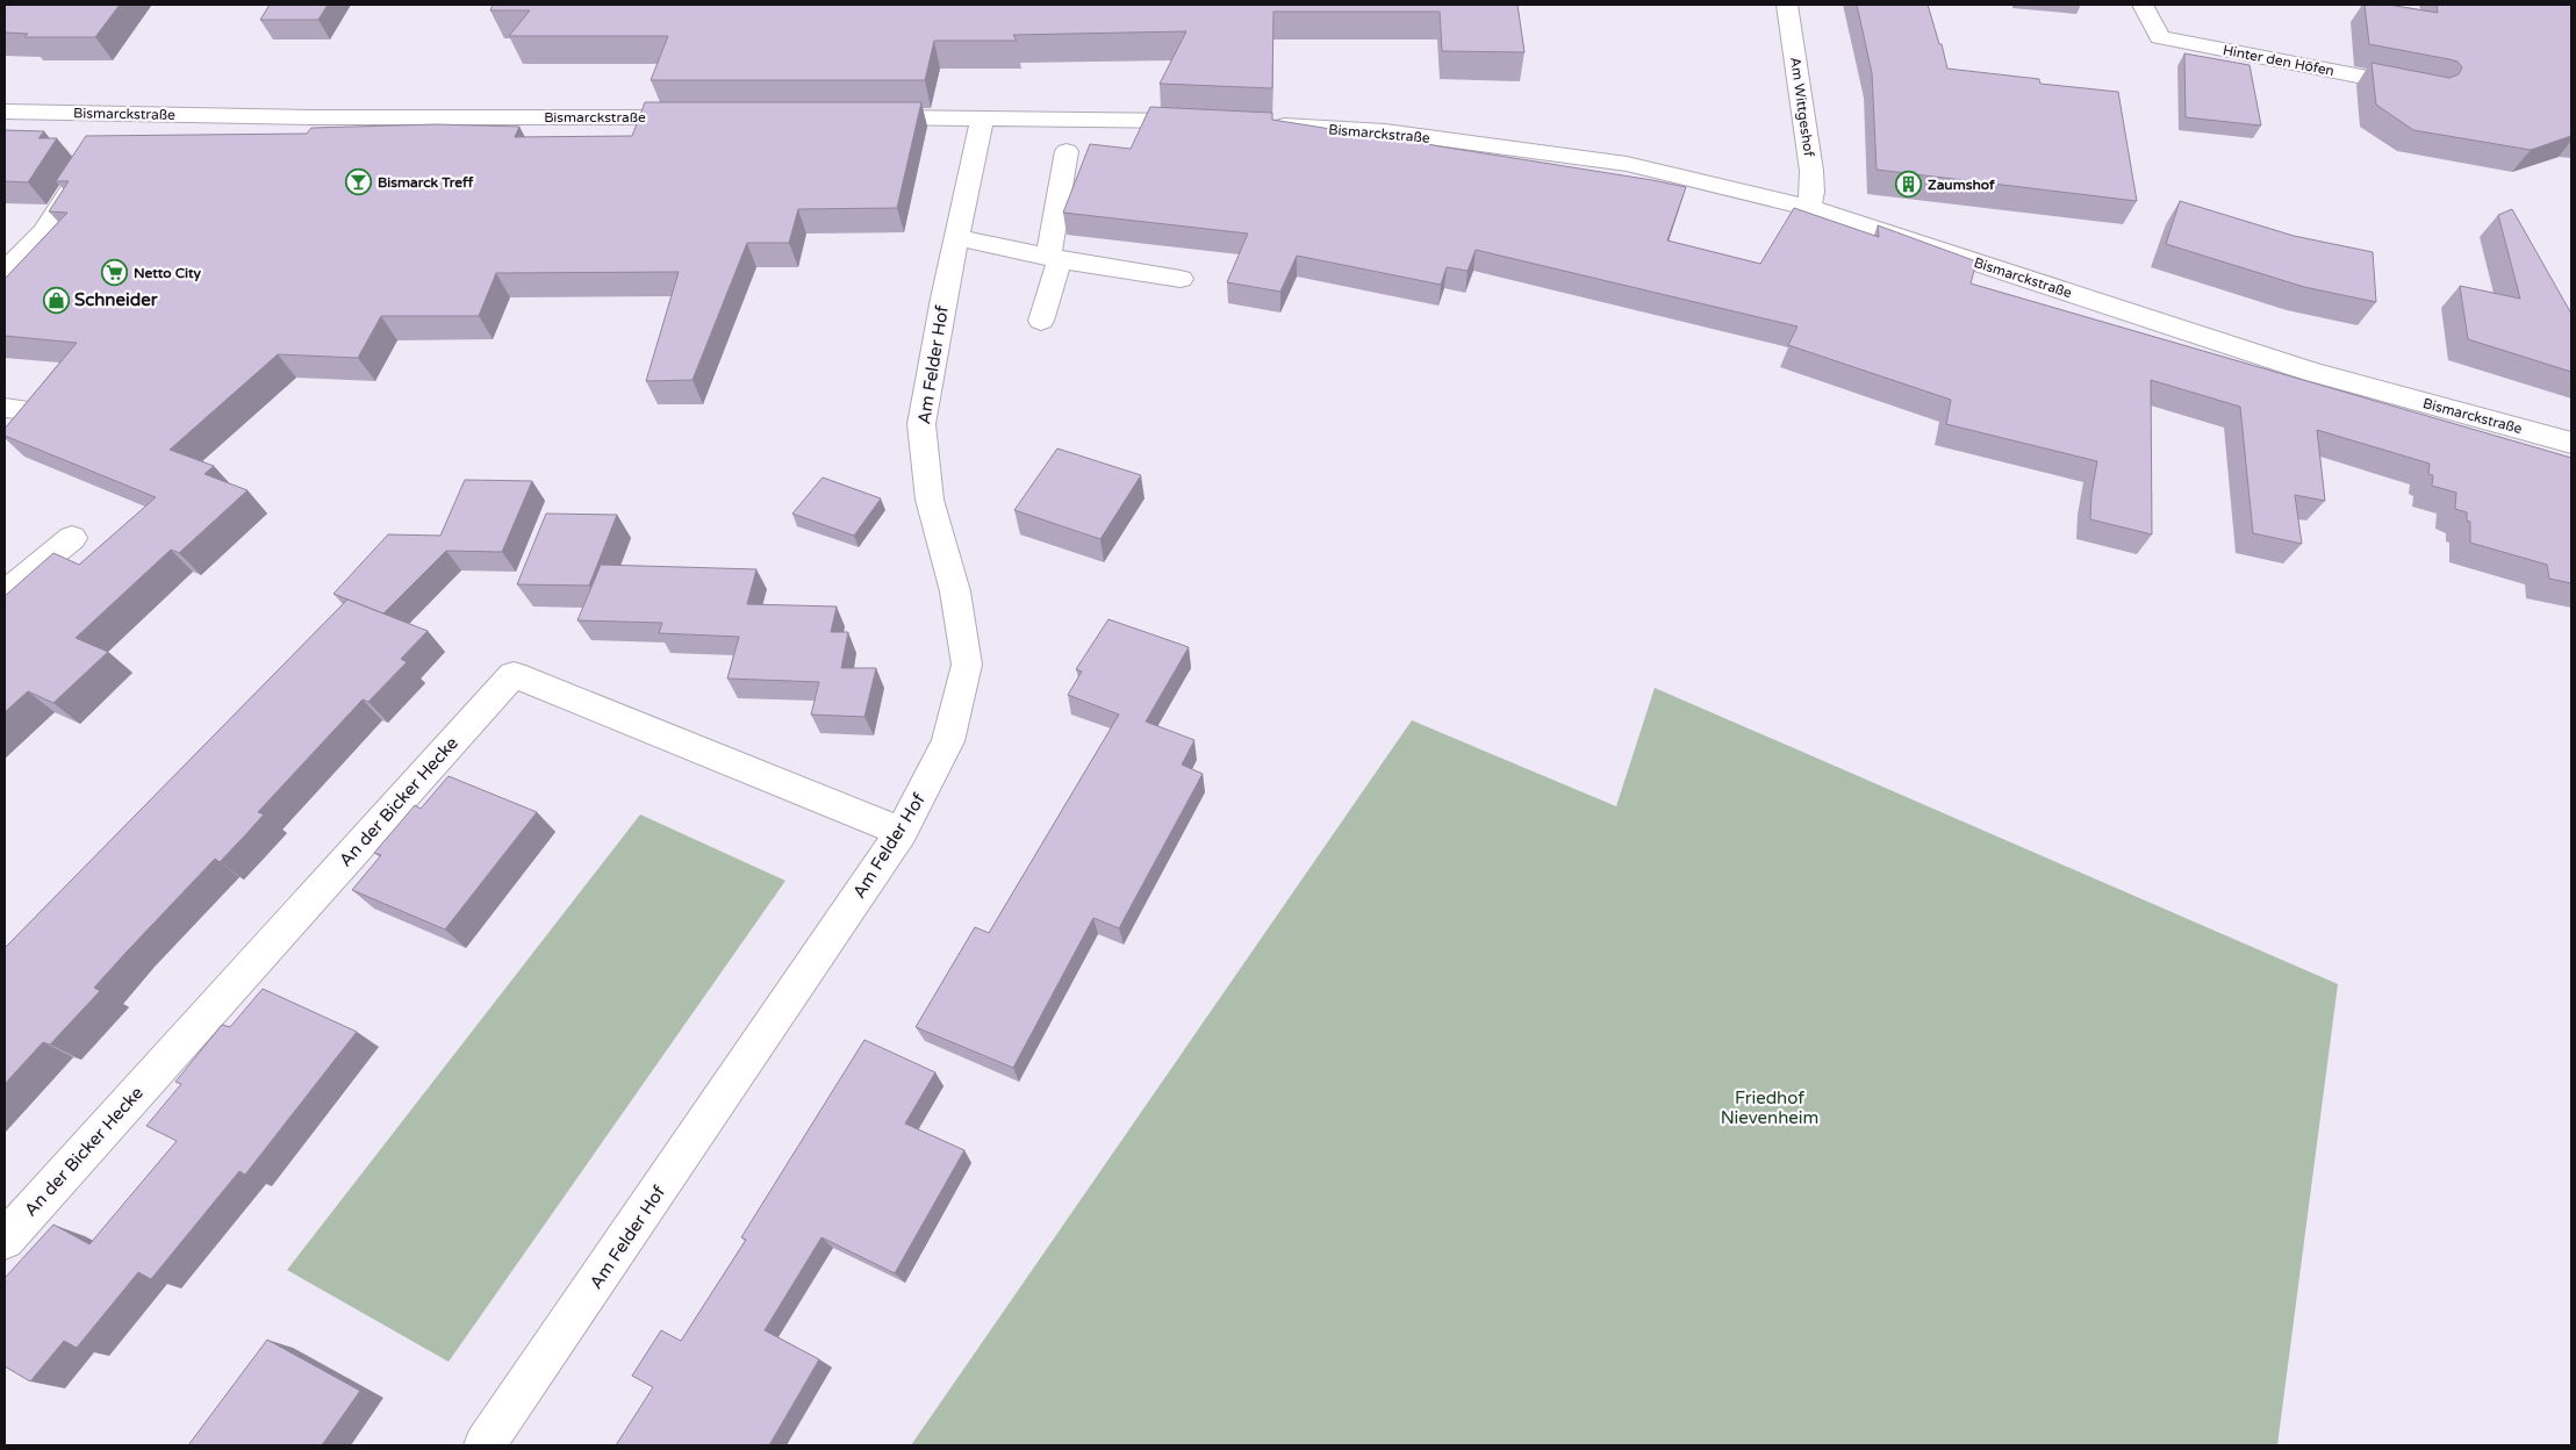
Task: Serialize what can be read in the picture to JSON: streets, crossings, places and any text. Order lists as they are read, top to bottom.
{
  "streets": {
    "street": [
      "Hinter den Höfen",
      "Am Wittgeshof",
      "Bismarckstraße",
      "Am Felder Hof",
      "An der Bicker Hecke"
    ]
  },
  "crossings": [
    ["Am Wittgeshof", "Bismarckstraße"],
    ["Am Felder Hof", "An der Bicker Hecke"]
  ],
  "parks": ["Friedhof Nievenheim"],
  "places": {
    "bar": ["Bismarck Treff"],
    "building": ["Zaumshof"],
    "supermarket": ["Netto City"],
    "shop": ["Schneider"]
  }
}
